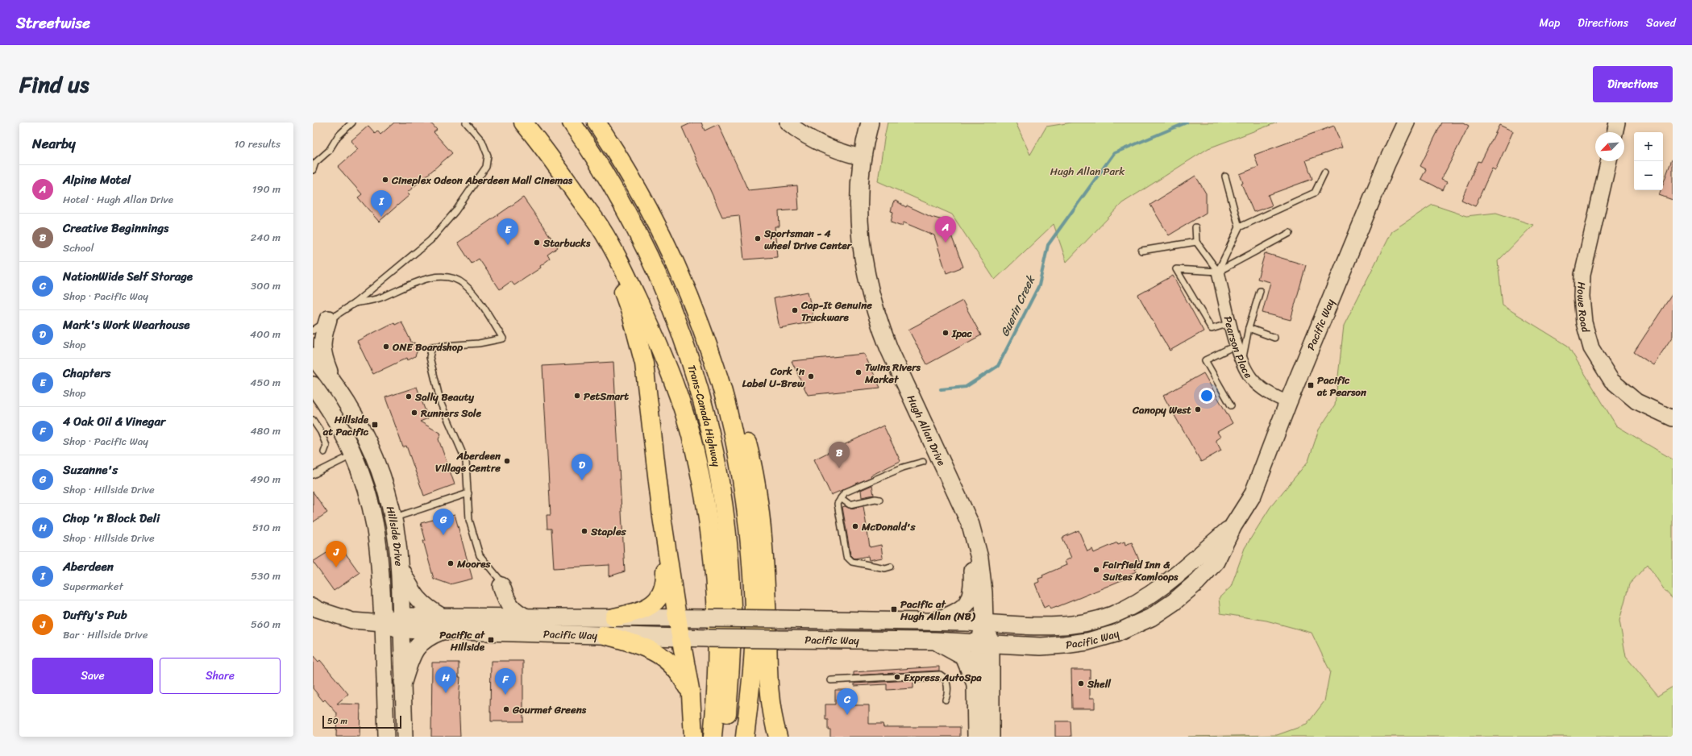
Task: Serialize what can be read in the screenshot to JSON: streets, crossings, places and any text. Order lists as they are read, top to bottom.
{
  "streets": {
    "highway": ["Trans-Canada Highway"],
    "main road": ["Pacific Way", "Hugh Allan Drive", "Hillside Drive"],
    "street": ["Howe Road", "Pearson Place"]
  },
  "crossings": [
    ["Pacific Way", "Pearson Place"],
    ["Pacific Way", "Hugh Allan Drive"],
    ["Pacific Way", "Hillside Drive"]
  ],
  "water": ["Guerin Creek"],
  "parks": ["Hugh Allan Park"],
  "places": {
    "other": [
      "Cineplex Odeon Aberdeen Mall Cinemas",
      "Sportsman - 4 wheel Drive Center",
      "Starbucks",
      "Cap-It Genuine Truckware",
      "Ipac",
      "ONE Boardshop",
      "Twins Rivers Market",
      "Cork 'n Label U-Brew",
      "PetSmart",
      "Sally Beauty",
      "Canopy West",
      "Runners Sole",
      "Aberdeen Village Centre",
      "McDonald's",
      "Staples",
      "Moores",
      "Fairfield Inn & Suites Kamloops",
      "Express AutoSpa",
      "Shell",
      "Gourmet Greens"
    ],
    "transit": [
      "Pacific at Pearson",
      "Hillside at Pacific",
      "Pacific at Hugh Allan (NB)",
      "Pacific at Hillside"
    ]
  },
  "scale_bar": "50 m",
  "north": "bottom left",
  "page": {
    "header": "Streetwise",
    "nav": ["Map", "Directions", "Saved"],
    "title": "Find us",
    "buttons": [
      "Directions",
      ["Save", "Share"]
    ],
    "heading": ["Nearby", "10 results"],
    "map_buttons": ["+", "−"],
    "list": [
      {
        "mark": "A",
        "name": "Alpine Motel",
        "note": "Hotel · Hugh Allan Drive",
        "value": "190 m"
      },
      {
        "mark": "B",
        "name": "Creative Beginnings",
        "note": "School",
        "value": "240 m"
      },
      {
        "mark": "C",
        "name": "NationWide Self Storage",
        "note": "Shop · Pacific Way",
        "value": "300 m"
      },
      {
        "mark": "D",
        "name": "Mark's Work Wearhouse",
        "note": "Shop",
        "value": "400 m"
      },
      {
        "mark": "E",
        "name": "Chapters",
        "note": "Shop",
        "value": "450 m"
      },
      {
        "mark": "F",
        "name": "4 Oak Oil & Vinegar",
        "note": "Shop · Pacific Way",
        "value": "480 m"
      },
      {
        "mark": "G",
        "name": "Suzanne's",
        "note": "Shop · Hillside Drive",
        "value": "490 m"
      },
      {
        "mark": "H",
        "name": "Chop 'n Block Deli",
        "note": "Shop · Hillside Drive",
        "value": "510 m"
      },
      {
        "mark": "I",
        "name": "Aberdeen",
        "note": "Supermarket",
        "value": "530 m"
      },
      {
        "mark": "J",
        "name": "Duffy's Pub",
        "note": "Bar · Hillside Drive",
        "value": "560 m"
      }
    ],
    "pins": [
      "I",
      "A",
      "E",
      "B",
      "D",
      "G",
      "J",
      "H",
      "F",
      "C"
    ],
    "scale": "50 m"
  }
}
